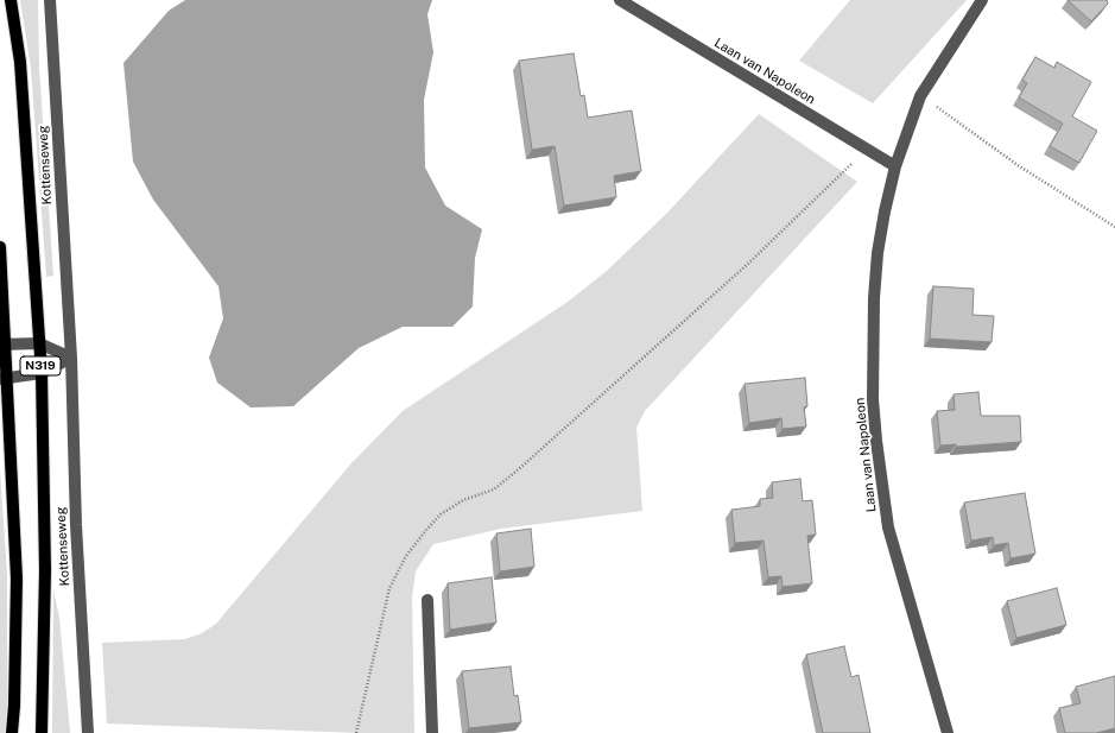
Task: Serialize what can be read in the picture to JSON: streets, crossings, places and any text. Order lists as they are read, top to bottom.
{
  "streets": {
    "main road": ["Kottenseweg", "N319"],
    "street": ["Laan van Napoleon"]
  }
}
